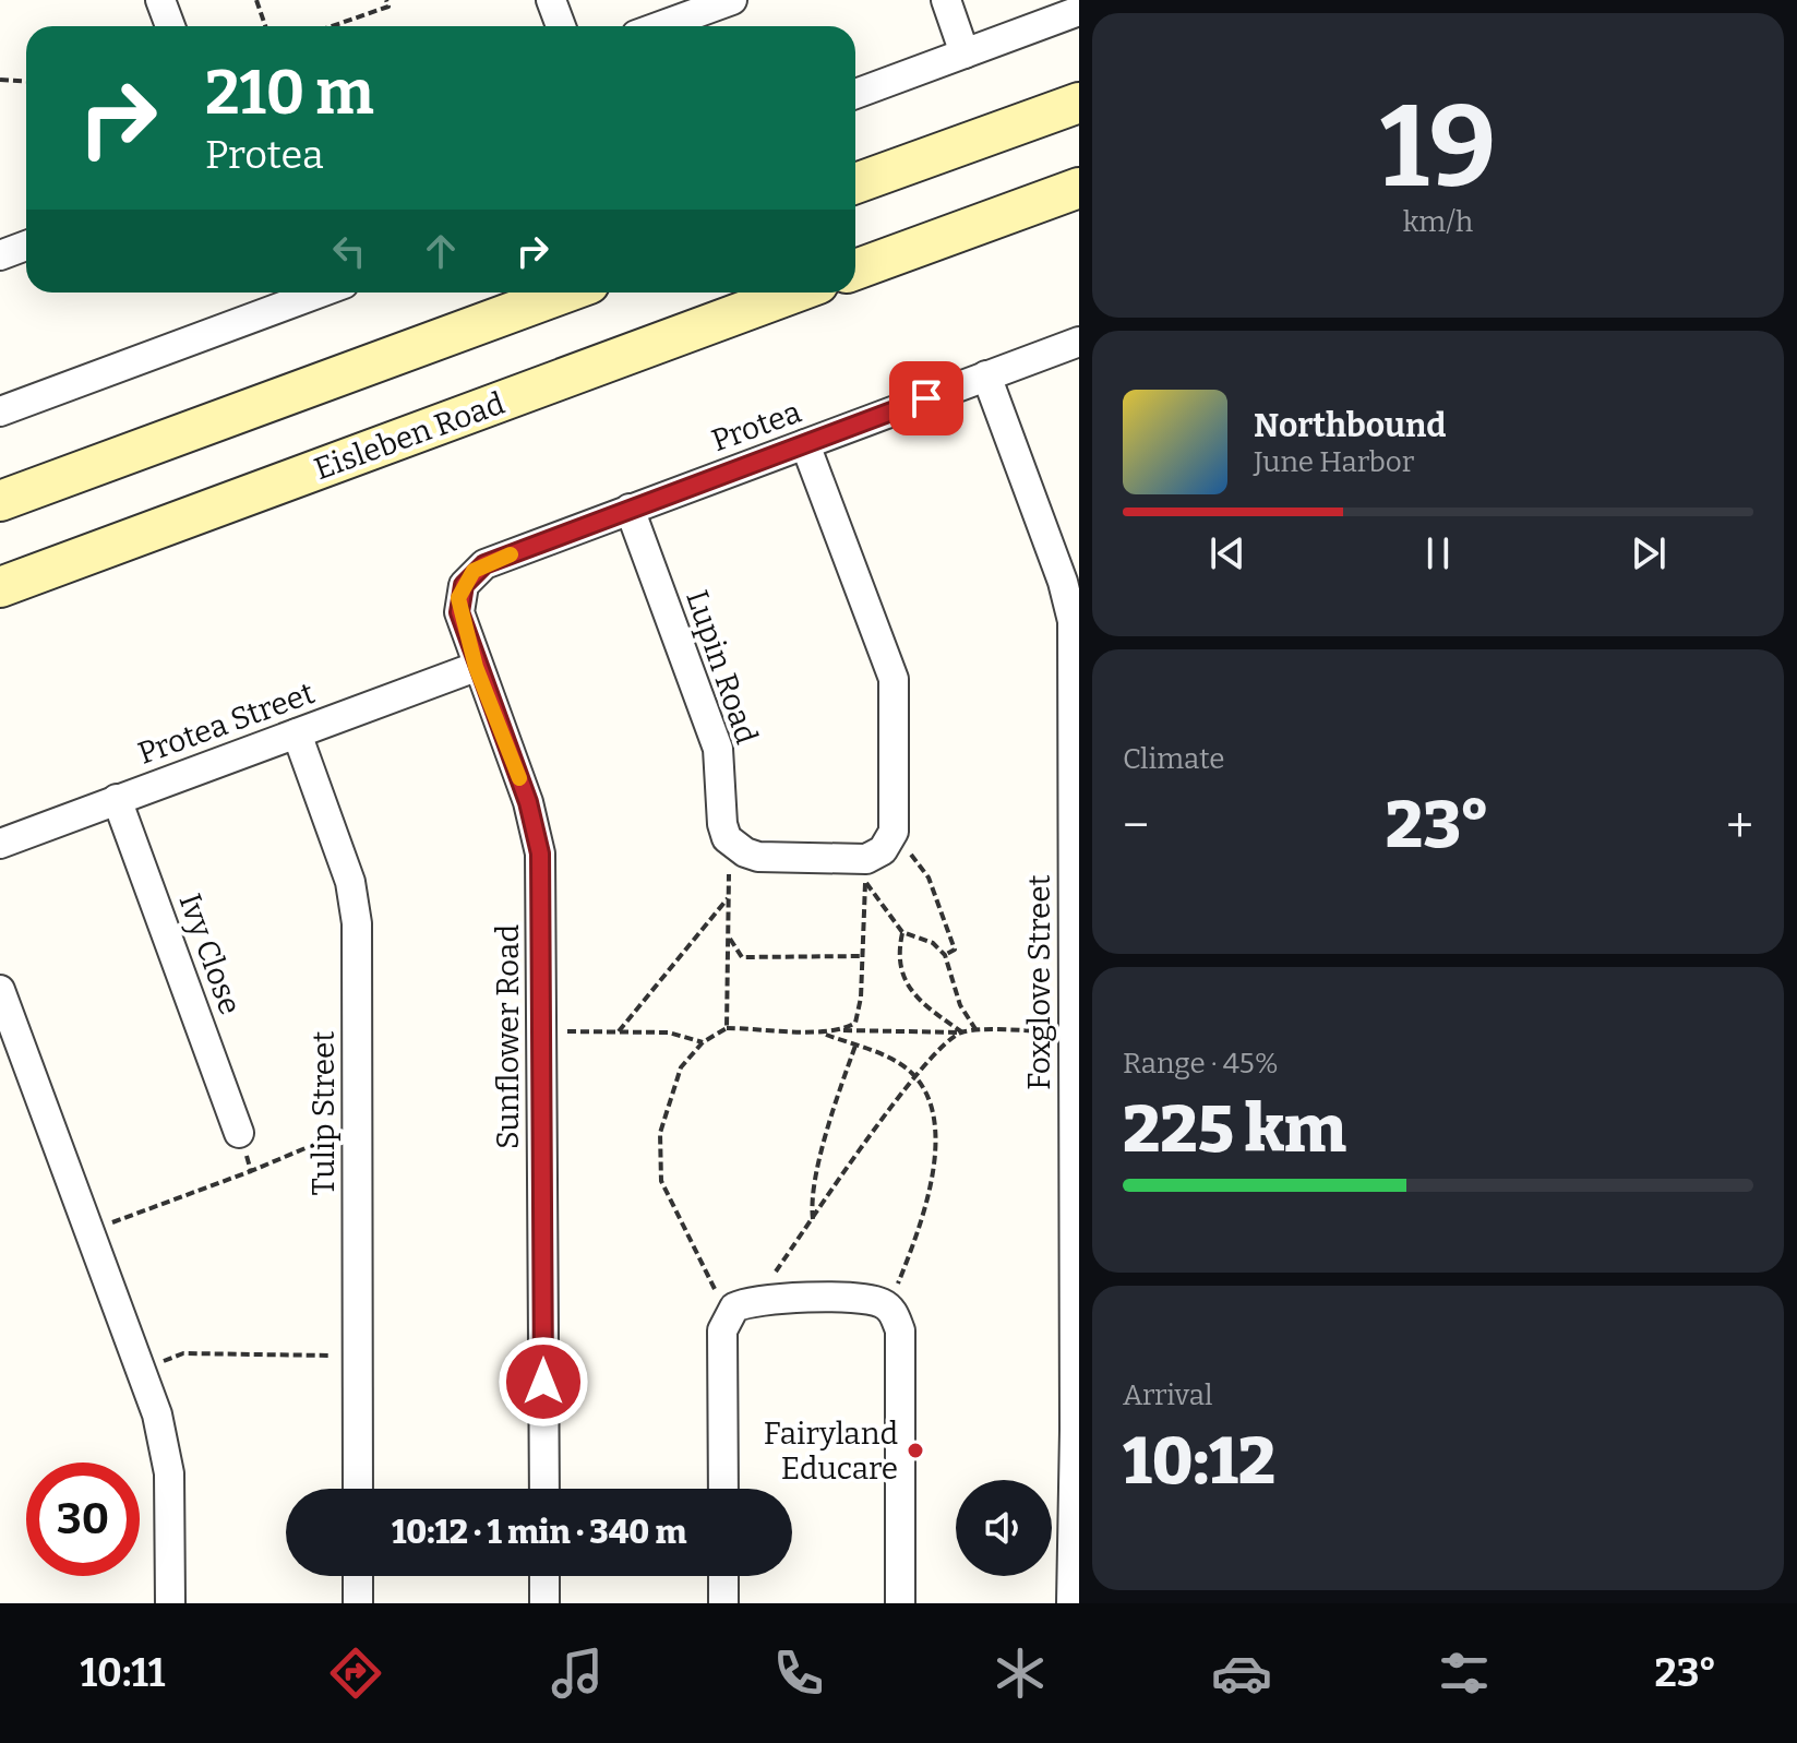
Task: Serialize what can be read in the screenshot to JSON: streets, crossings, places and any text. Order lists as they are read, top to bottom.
{
  "streets": {
    "main road": ["Eisleben Road"],
    "street": [
      "Protea",
      "Lupin Road",
      "Protea Street",
      "Ivy Close",
      "Foxglove Street",
      "Sunflower Road",
      "Tulip Street"
    ]
  },
  "crossings": [
    ["Protea", "Lupin Road"],
    ["Protea", "Foxglove Street"],
    ["Protea", "Sunflower Road"],
    ["Protea Street", "Ivy Close"],
    ["Protea Street", "Sunflower Road"],
    ["Protea Street", "Tulip Street"]
  ],
  "places": ["Fairyland Educare"],
  "page": {
    "tile": [
      ["19", "km/h"],
      "Climate",
      ["Range · 45%", "225 km"],
      ["Arrival", "10:12"]
    ],
    "turn": ["210 m", "Protea"],
    "song": ["Northbound", "June Harbor"],
    "heat": ["−", "23°", "+"],
    "limit": "30",
    "trip": "10:12 · 1 min · 340 m",
    "tabs": ["10:11", "23°"]
  }
}
